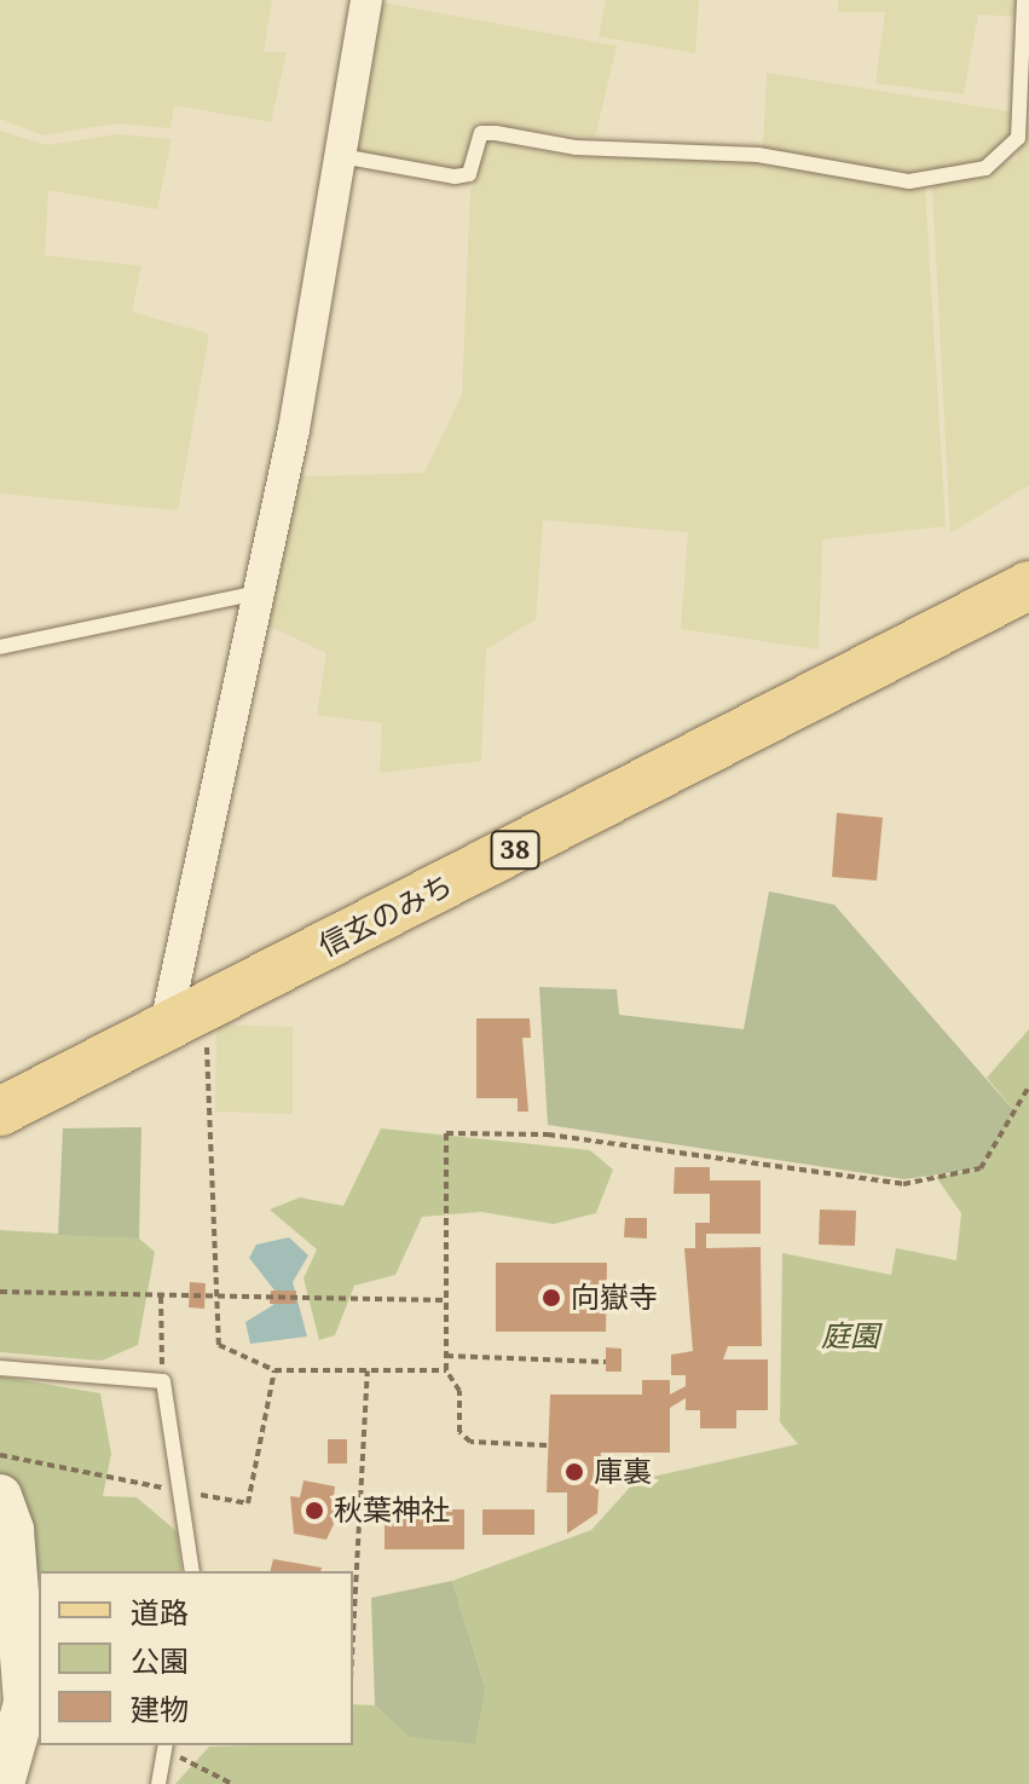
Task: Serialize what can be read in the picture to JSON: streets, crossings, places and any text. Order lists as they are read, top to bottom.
{
  "streets": {
    "main road": ["38", "信玄のみち"]
  },
  "parks": ["庭園"],
  "places": ["向嶽寺", "庫裏", "秋葉神社"],
  "legend": ["道路", "公園", "建物"]
}
